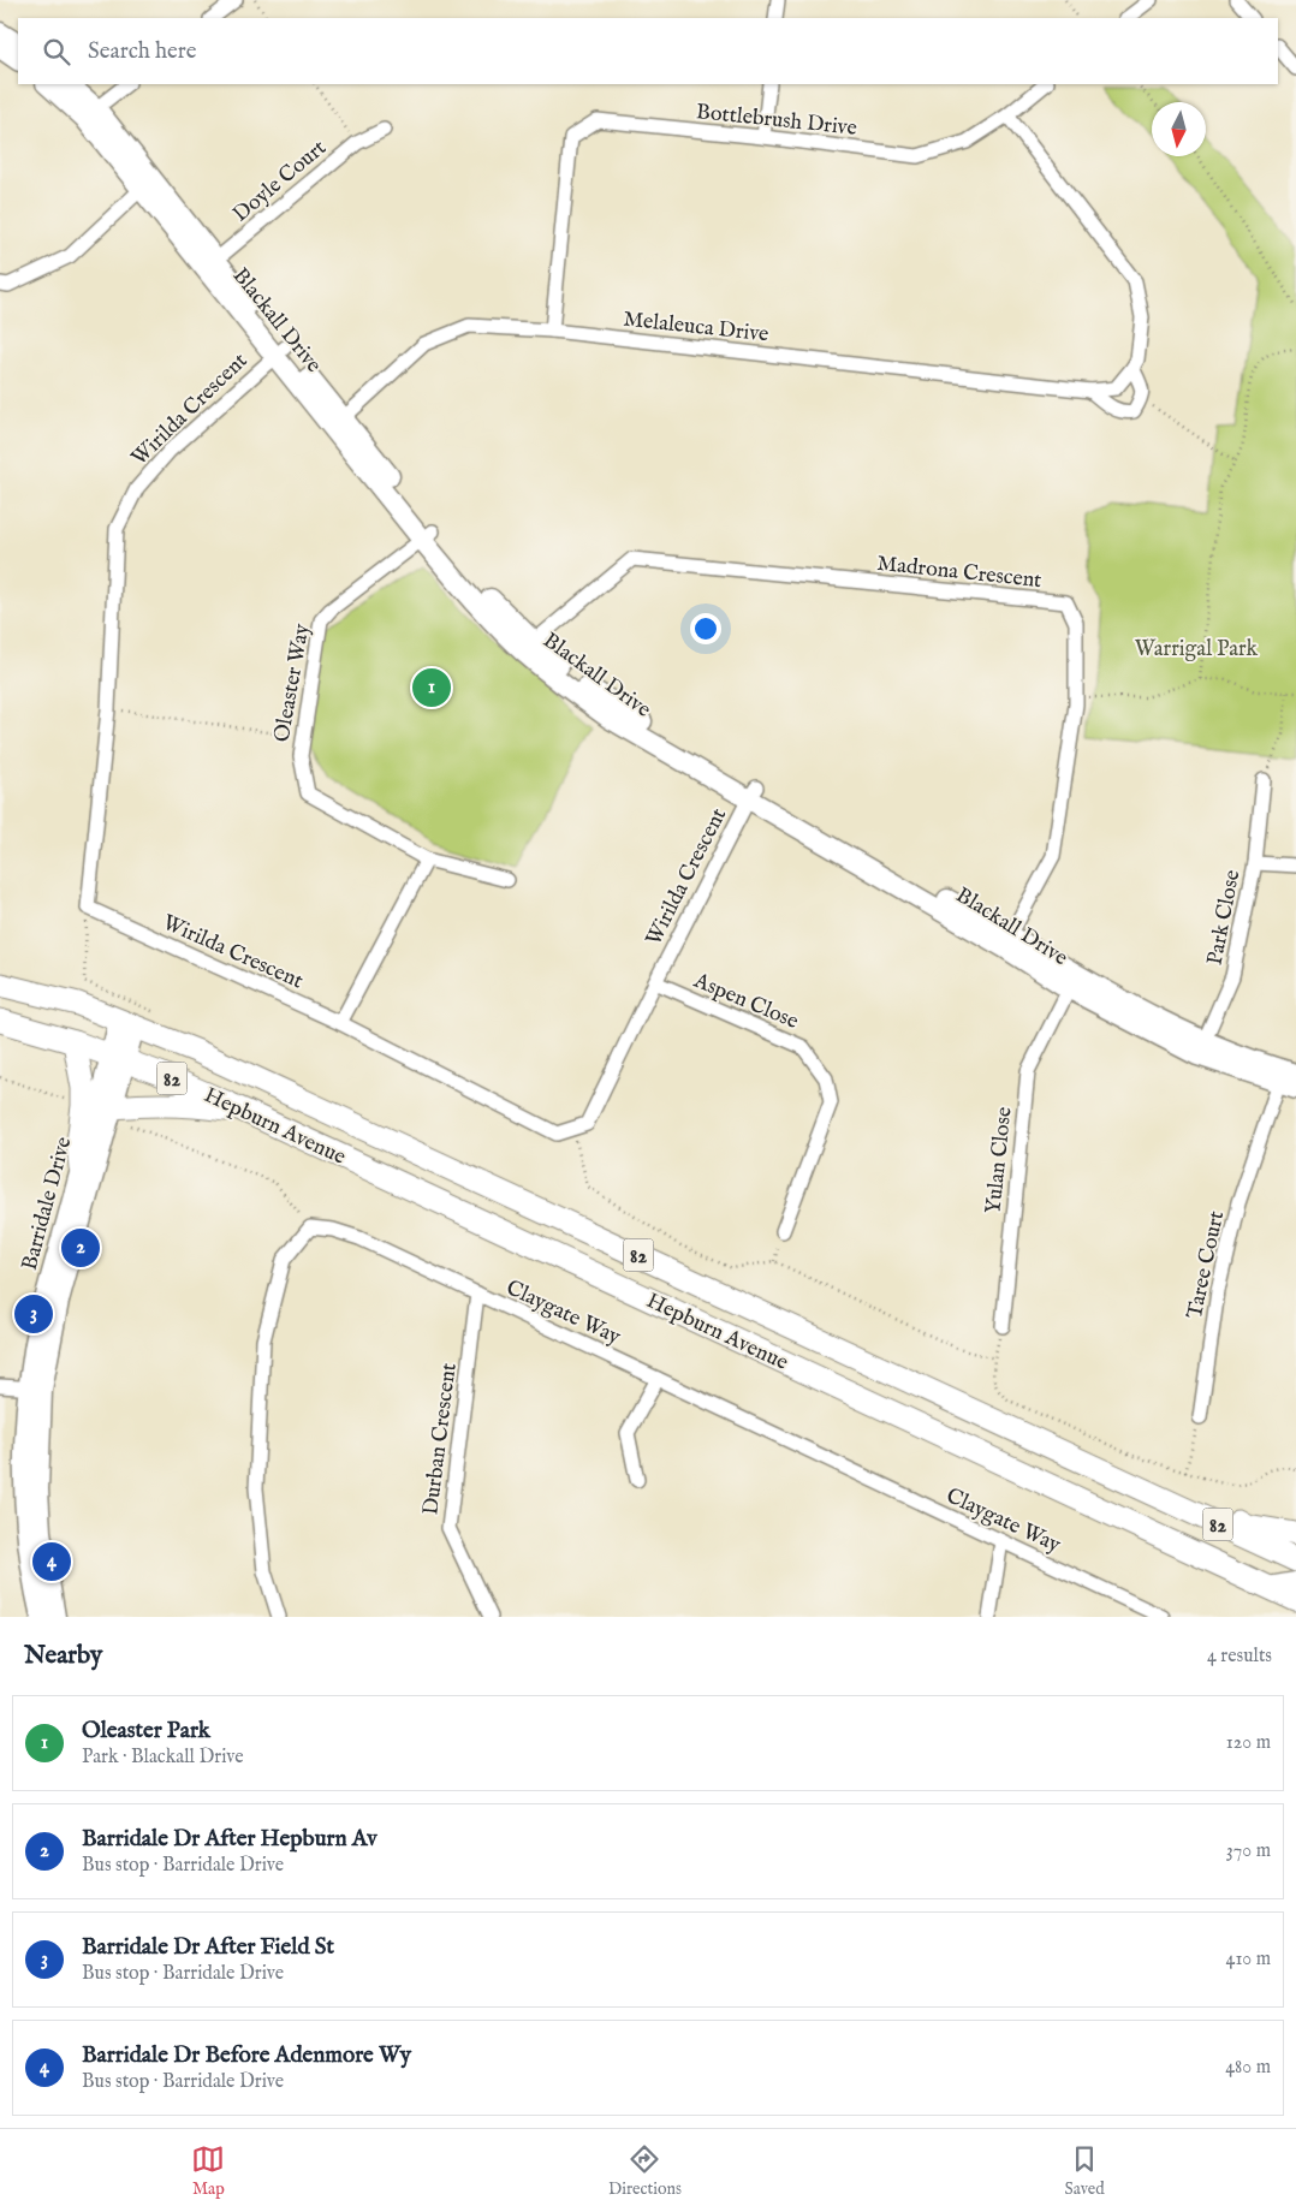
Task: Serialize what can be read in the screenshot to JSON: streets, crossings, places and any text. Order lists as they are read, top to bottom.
{
  "streets": {
    "main road": [
      "Blackall Drive",
      "82",
      "Hepburn Avenue",
      "Barridale Drive"
    ],
    "street": [
      "Bottlebrush Drive",
      "Doyle Court",
      "Melaleuca Drive",
      "Wirilda Crescent",
      "Madrona Crescent",
      "Oleaster Way",
      "Park Close",
      "Aspen Close",
      "Yulan Close",
      "Taree Court",
      "Claygate Way",
      "Durban Crescent"
    ]
  },
  "crossings": [
    ["Bottlebrush Drive", "Melaleuca Drive"],
    ["Doyle Court", "Blackall Drive"],
    ["Blackall Drive", "Melaleuca Drive"],
    ["Blackall Drive", "Wirilda Crescent"],
    ["Blackall Drive", "Madrona Crescent"],
    ["Blackall Drive", "Oleaster Way"],
    ["Blackall Drive", "Park Close"],
    ["Blackall Drive", "Yulan Close"],
    ["Blackall Drive", "Taree Court"],
    ["Wirilda Crescent", "Aspen Close"],
    ["Hepburn Avenue", "Barridale Drive"],
    ["Claygate Way", "Durban Crescent"]
  ],
  "parks": ["Warrigal Park"],
  "north": "bottom",
  "page": {
    "search": "Search here",
    "pins": [
      "1",
      "2",
      "3",
      "4"
    ],
    "heading": ["Nearby", "4 results"],
    "list": [
      {
        "mark": "1",
        "name": "Oleaster Park",
        "note": "Park · Blackall Drive",
        "value": "120 m"
      },
      {
        "mark": "2",
        "name": "Barridale Dr After Hepburn Av",
        "note": "Bus stop · Barridale Drive",
        "value": "370 m"
      },
      {
        "mark": "3",
        "name": "Barridale Dr After Field St",
        "note": "Bus stop · Barridale Drive",
        "value": "410 m"
      },
      {
        "mark": "4",
        "name": "Barridale Dr Before Adenmore Wy",
        "note": "Bus stop · Barridale Drive",
        "value": "480 m"
      }
    ],
    "nav": ["Map", "Directions", "Saved"]
  }
}
